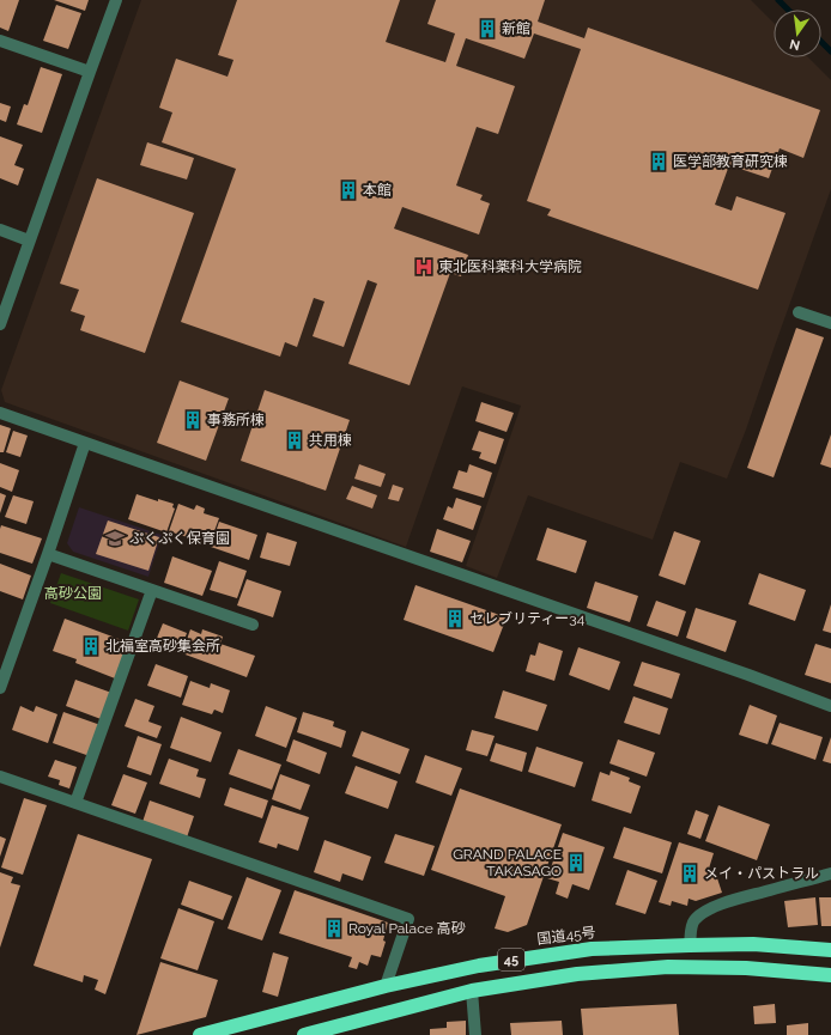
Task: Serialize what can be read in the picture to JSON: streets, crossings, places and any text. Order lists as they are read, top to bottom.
{
  "streets": {
    "highway": ["国道45号", "45"]
  },
  "parks": ["高砂公園"],
  "places": {
    "building": [
      "新館",
      "医学部教育研究棟",
      "本館",
      "事務所棟",
      "共用棟",
      "セレブリティー34",
      "北福室高砂集会所",
      "GRAND PALACE TAKASAGO",
      "メイ・パストラル",
      "Royal Palace 高砂"
    ],
    "hospital": ["東北医科薬科大学病院"],
    "school or university": ["ぷくぷく保育園"]
  },
  "north": "bottom"
}
